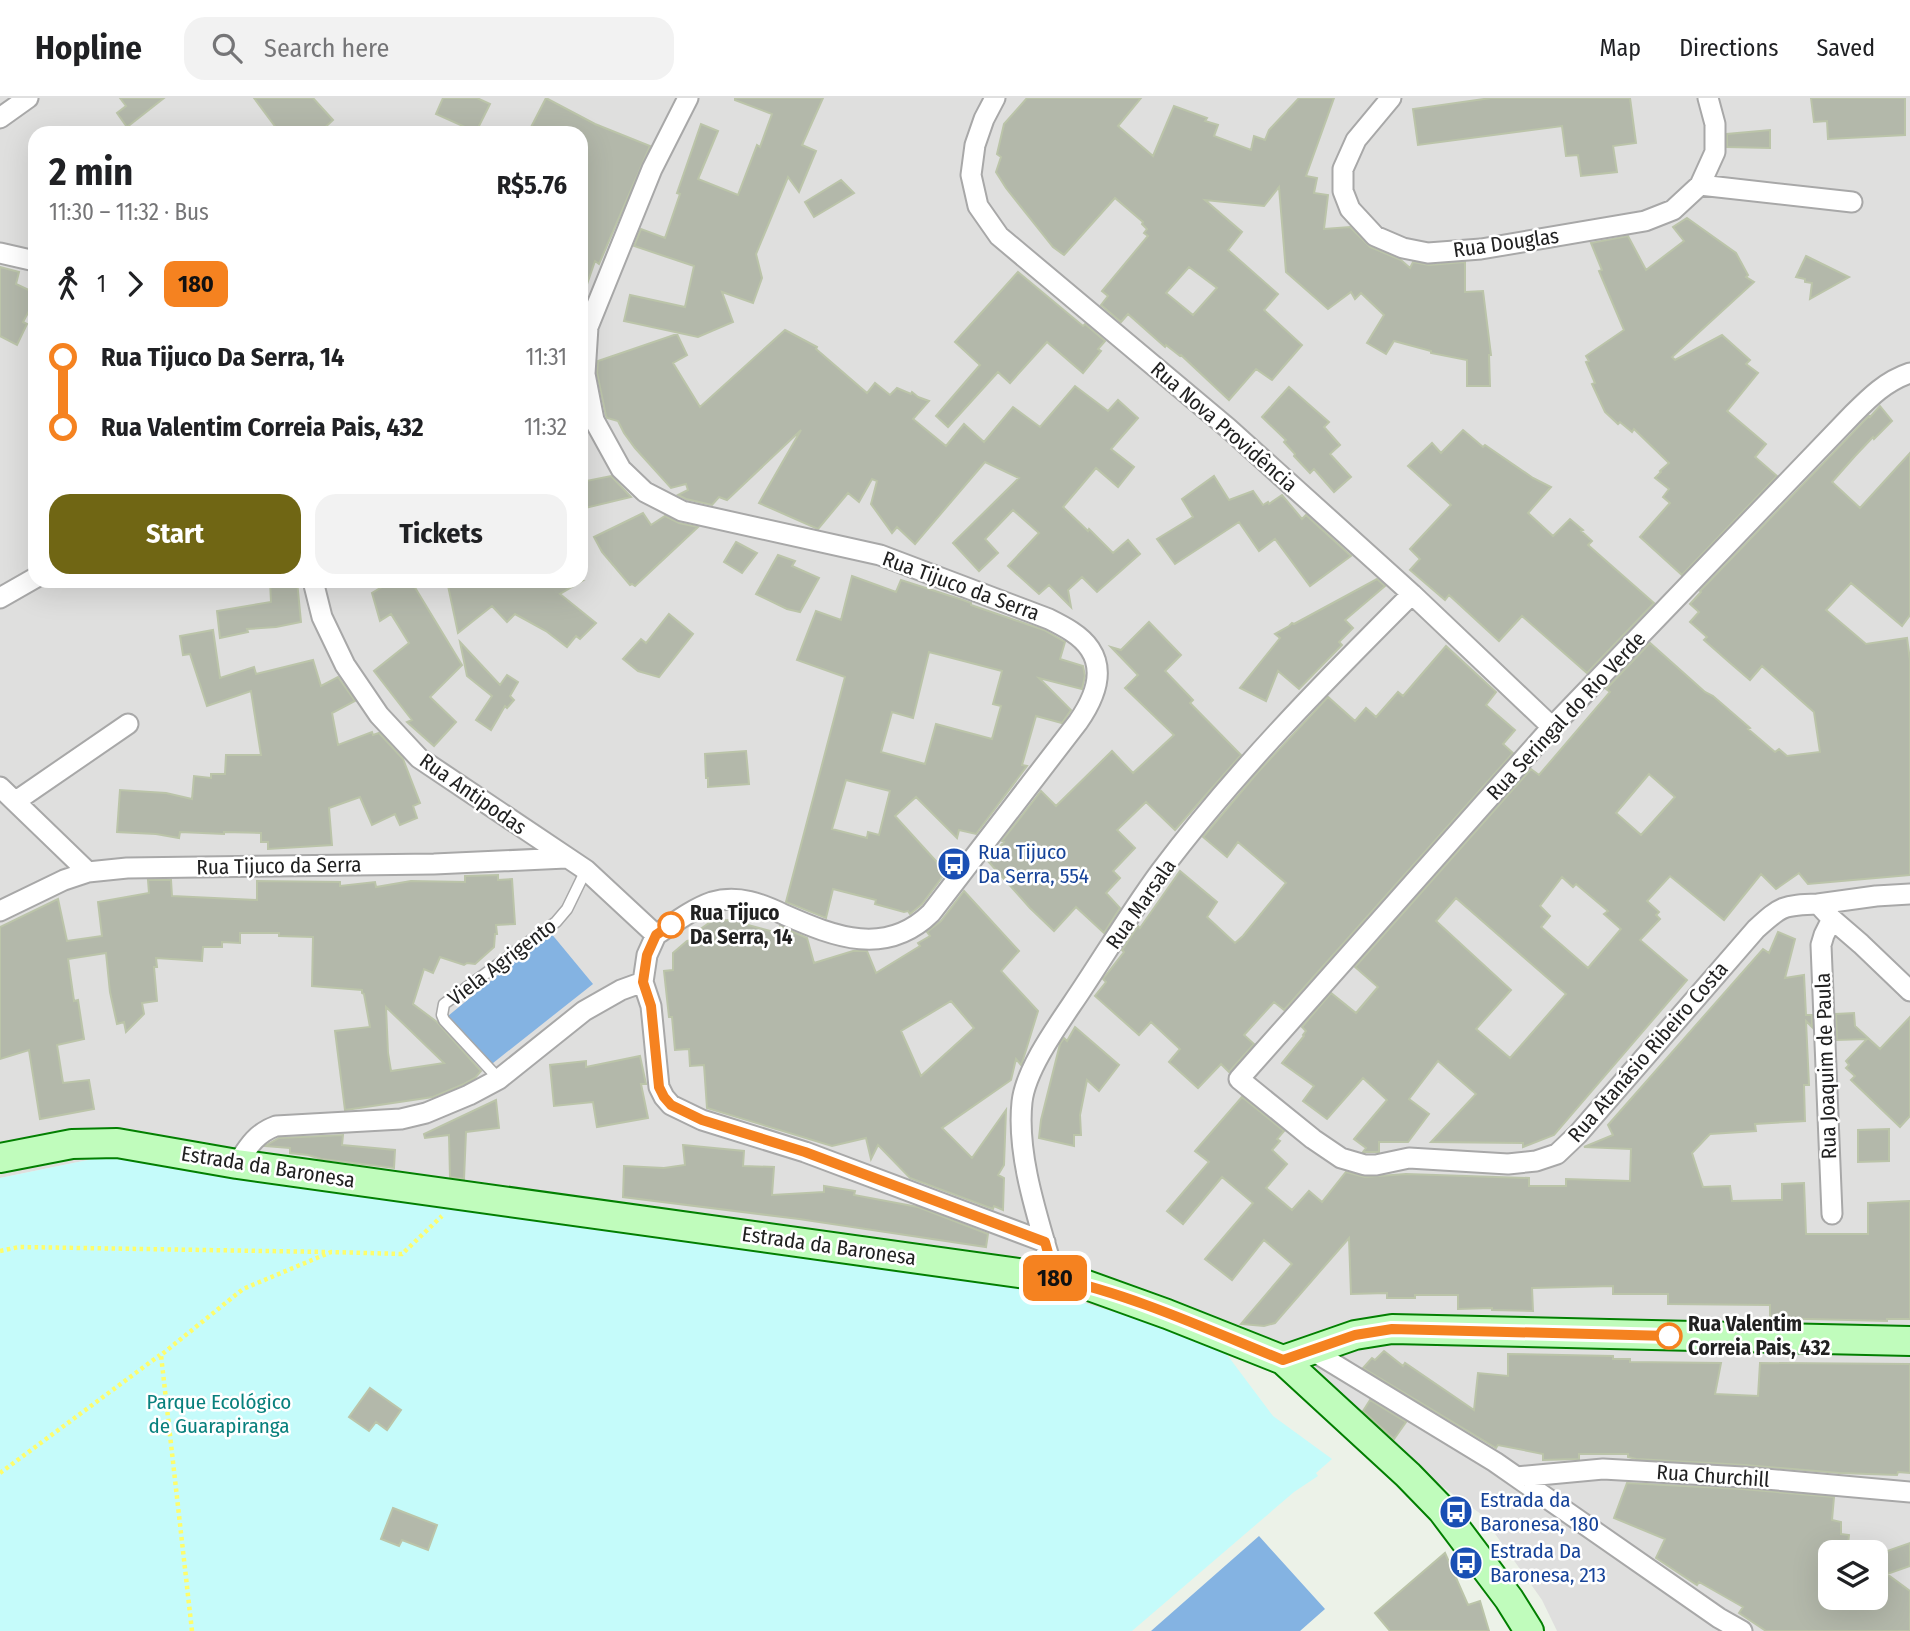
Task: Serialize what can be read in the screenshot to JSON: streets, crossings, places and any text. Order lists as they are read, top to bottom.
{
  "streets": {
    "main road": ["Estrada da Baronesa"],
    "street": [
      "Rua Douglas",
      "Rua Nova Providência",
      "Rua Tijuco da Serra",
      "Rua Seringal do Rio Verde",
      "Rua Antipodas",
      "Rua Marsala",
      "Rua Atanásio Ribeiro Costa",
      "Rua Joaquim de Paula",
      "Rua Churchill"
    ],
    "lane": ["Viela Agrigento"]
  },
  "crossings": [
    ["Rua Nova Providência", "Rua Seringal do Rio Verde"],
    ["Rua Nova Providência", "Rua Marsala"],
    ["Rua Tijuco da Serra", "Rua Antipodas"],
    ["Rua Seringal do Rio Verde", "Rua Atanásio Ribeiro Costa"],
    ["Rua Antipodas", "Viela Agrigento"],
    ["Rua Marsala", "Estrada da Baronesa"]
  ],
  "parks": ["Parque Ecológico de Guarapiranga"],
  "places": {
    "bus stop": ["Rua Tijuco Da Serra, 554", "Estrada da Baronesa, 180", "Estrada Da Baronesa, 213"],
    "other": ["Rua Tijuco Da Serra, 14", "Rua Valentim Correia Pais, 432"]
  },
  "lines": ["bus line 180"],
  "page": {
    "header": "Hopline",
    "search": "Search here",
    "nav": ["Map", "Directions", "Saved"],
    "on_map": "180",
    "heading": ["2 min", "11:30 – 11:32 · Bus", "R$5.76"],
    "legs": ["1", "180"],
    "list": [
      {
        "name": "Rua Tijuco Da Serra, 14",
        "value": "11:31"
      },
      {
        "name": "Rua Valentim Correia Pais, 432",
        "value": "11:32"
      }
    ],
    "buttons": ["Start", "Tickets"]
  }
}
